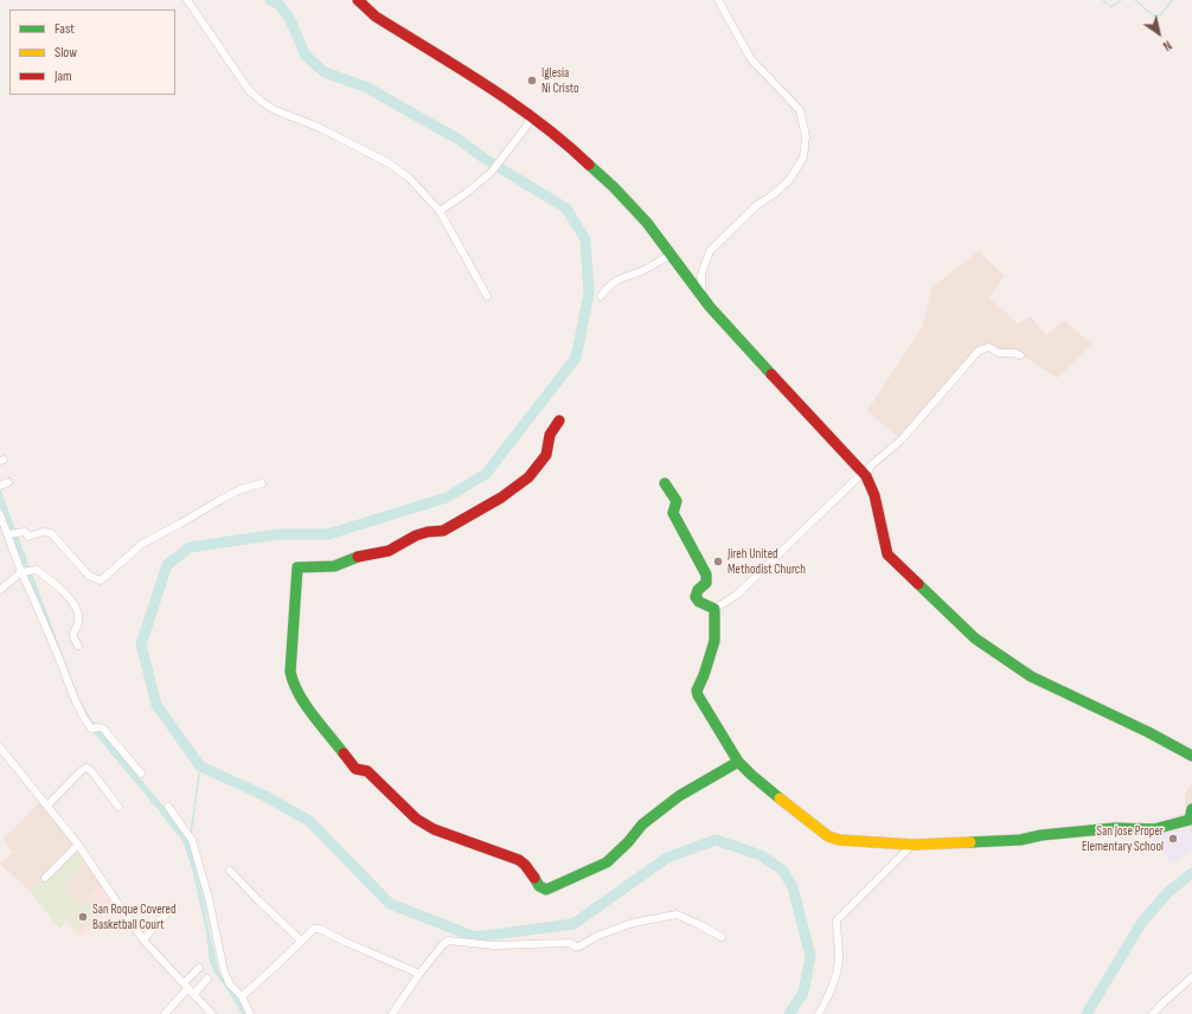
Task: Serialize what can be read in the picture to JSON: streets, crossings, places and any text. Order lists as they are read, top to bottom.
{
  "places": [
    "Iglesia Ni Cristo",
    "Jireh United Methodist Church",
    "San Jose Proper Elementary School",
    "San Roque Covered Basketball Court"
  ],
  "legend": ["Fast", "Slow", "Jam"],
  "north": "bottom right"
}
